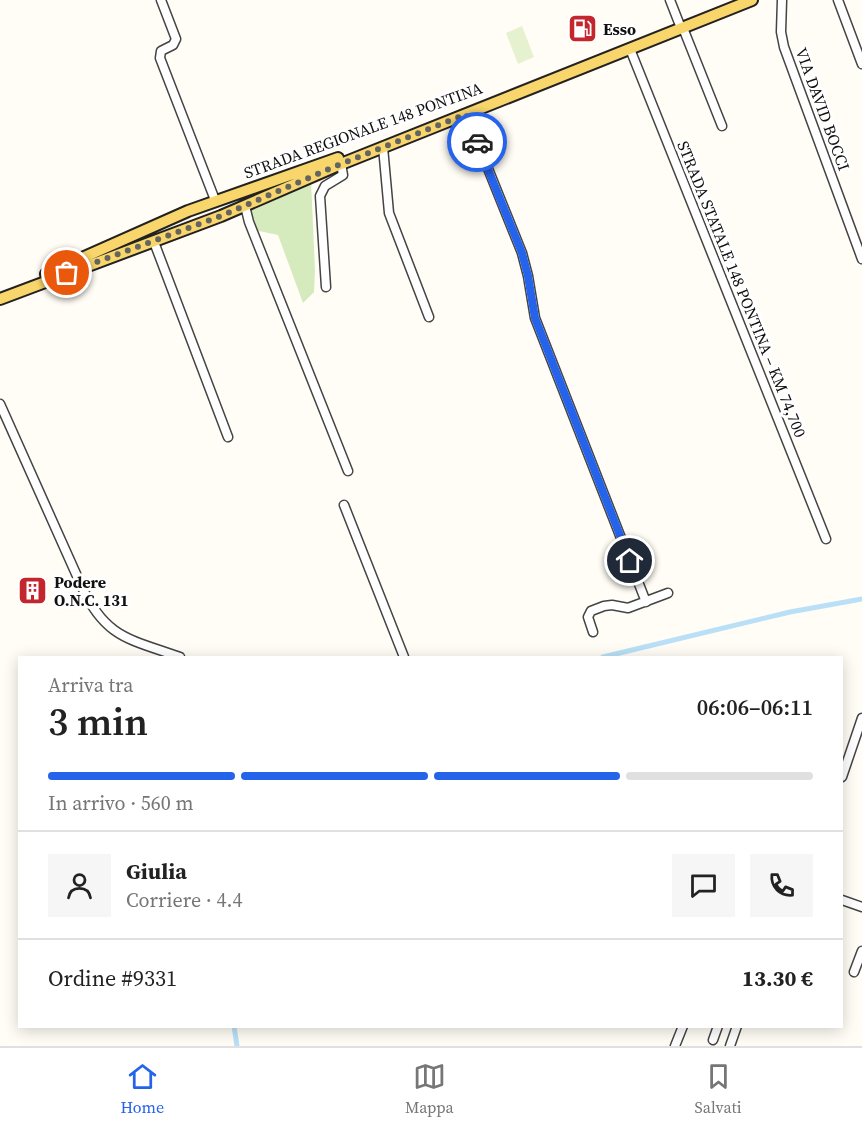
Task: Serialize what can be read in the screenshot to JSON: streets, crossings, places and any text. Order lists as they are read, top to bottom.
{
  "streets": {
    "main road": ["STRADA REGIONALE 148 PONTINA"],
    "street": ["VIA DAVID BOCCI", "STRADA STATALE 148 PONTINA – KM 74,700"]
  },
  "crossings": [
    ["STRADA REGIONALE 148 PONTINA", "STRADA STATALE 148 PONTINA – KM 74,700"]
  ],
  "places": {
    "fuel station": ["Esso"],
    "building": ["Podere O.N.C. 131"]
  },
  "page": {
    "heading": ["3 min", "Arriva tra", "06:06–06:11"],
    "panel": [
      "Giulia",
      "Corriere · 4.4",
      "Ordine #9331",
      "13.30 €"
    ],
    "bar": "In arrivo · 560 m",
    "tabs": ["Home", "Mappa", "Salvati"]
  }
}
